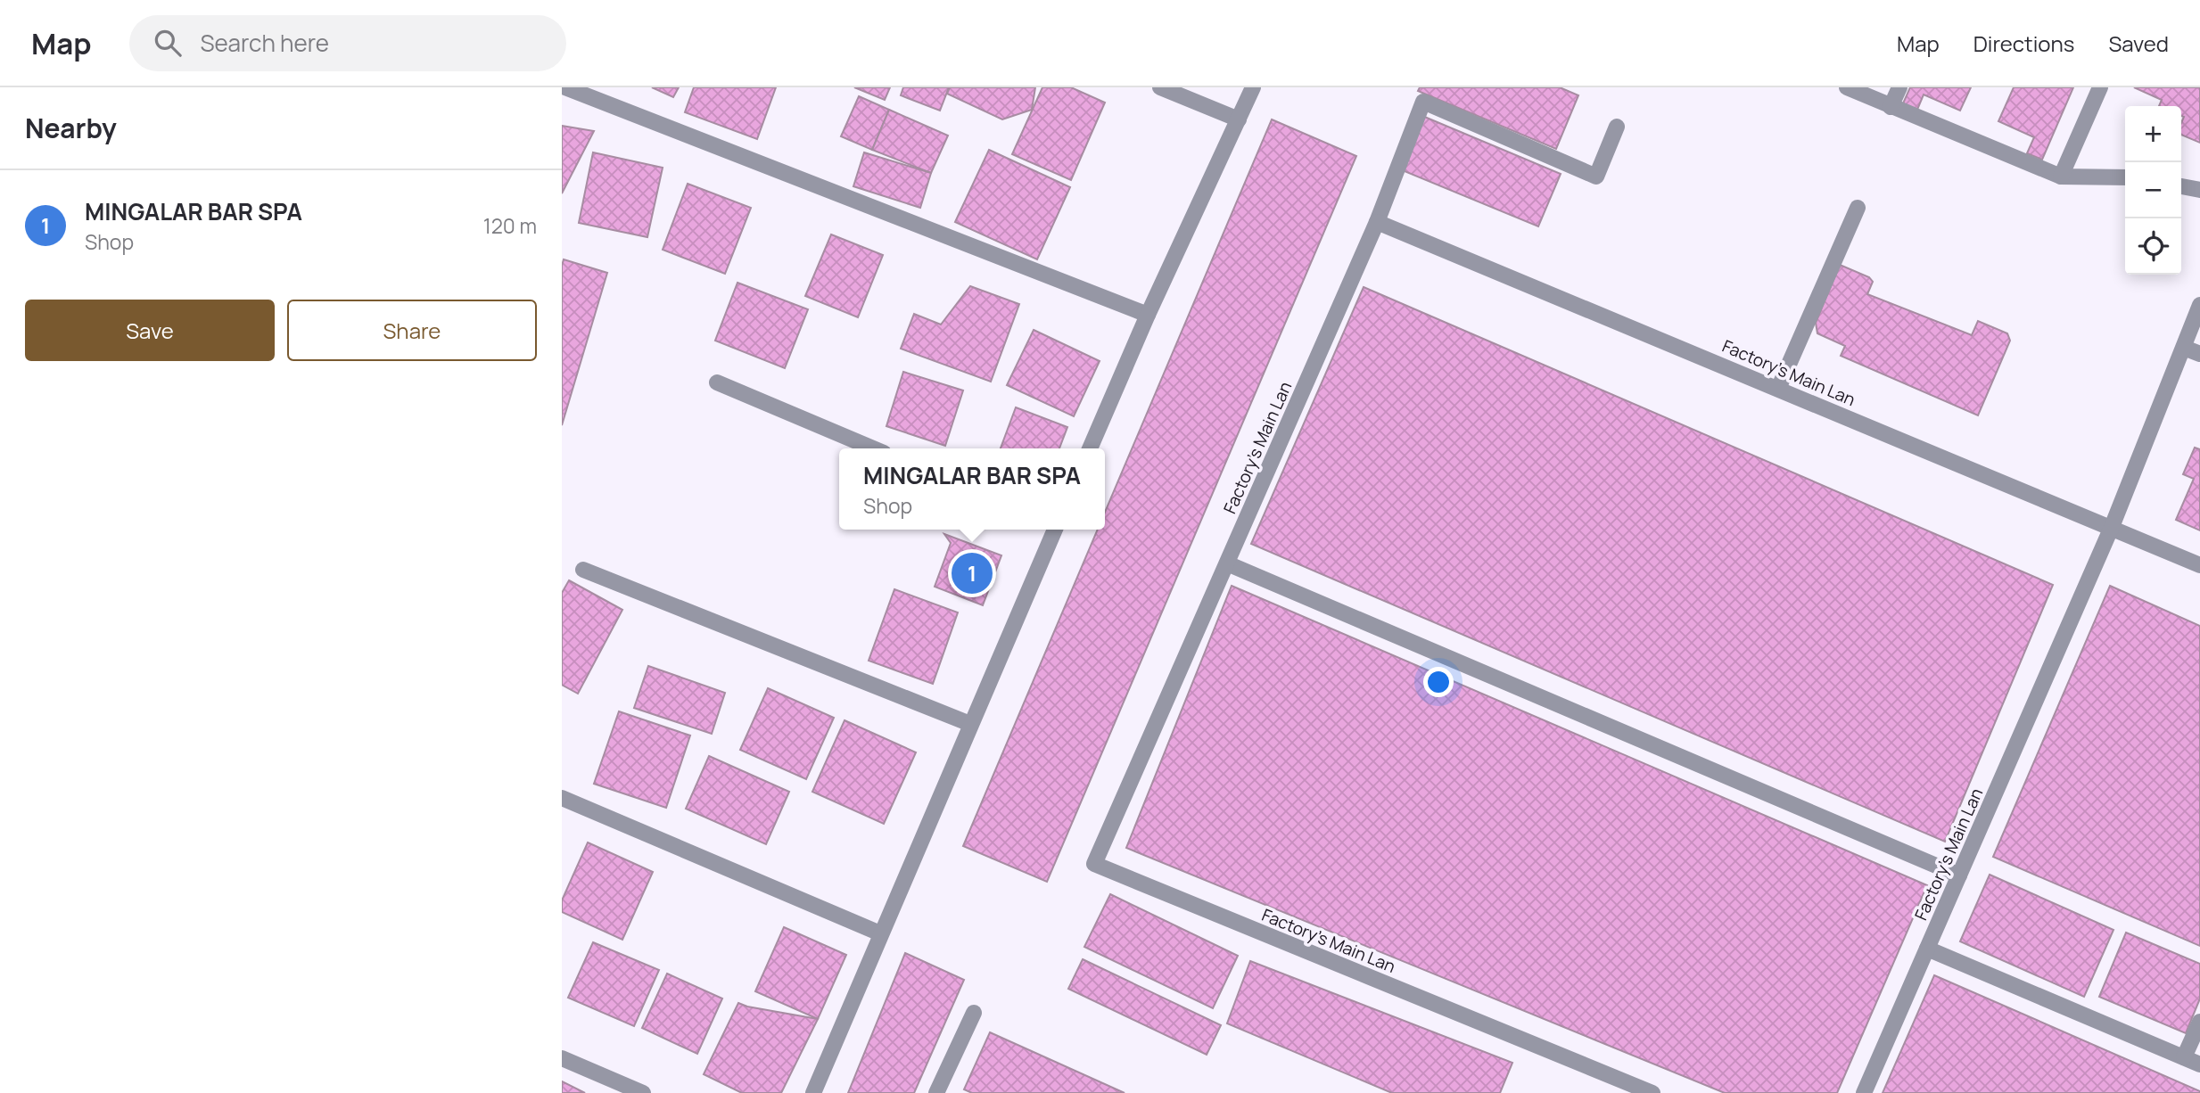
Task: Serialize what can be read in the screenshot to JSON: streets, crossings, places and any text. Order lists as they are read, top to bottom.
{
  "streets": {
    "street": ["Factory's Main Lan"]
  },
  "page": {
    "header": "Map",
    "search": "Search here",
    "nav": ["Map", "Directions", "Saved"],
    "heading": "Nearby",
    "map_buttons": ["+", "−"],
    "list": [
      {
        "mark": "1",
        "name": "MINGALAR BAR SPA",
        "note": "Shop",
        "value": "120 m"
      }
    ],
    "buttons": ["Save", "Share"],
    "popup": ["MINGALAR BAR SPA", "Shop"],
    "pins": "1"
  }
}
